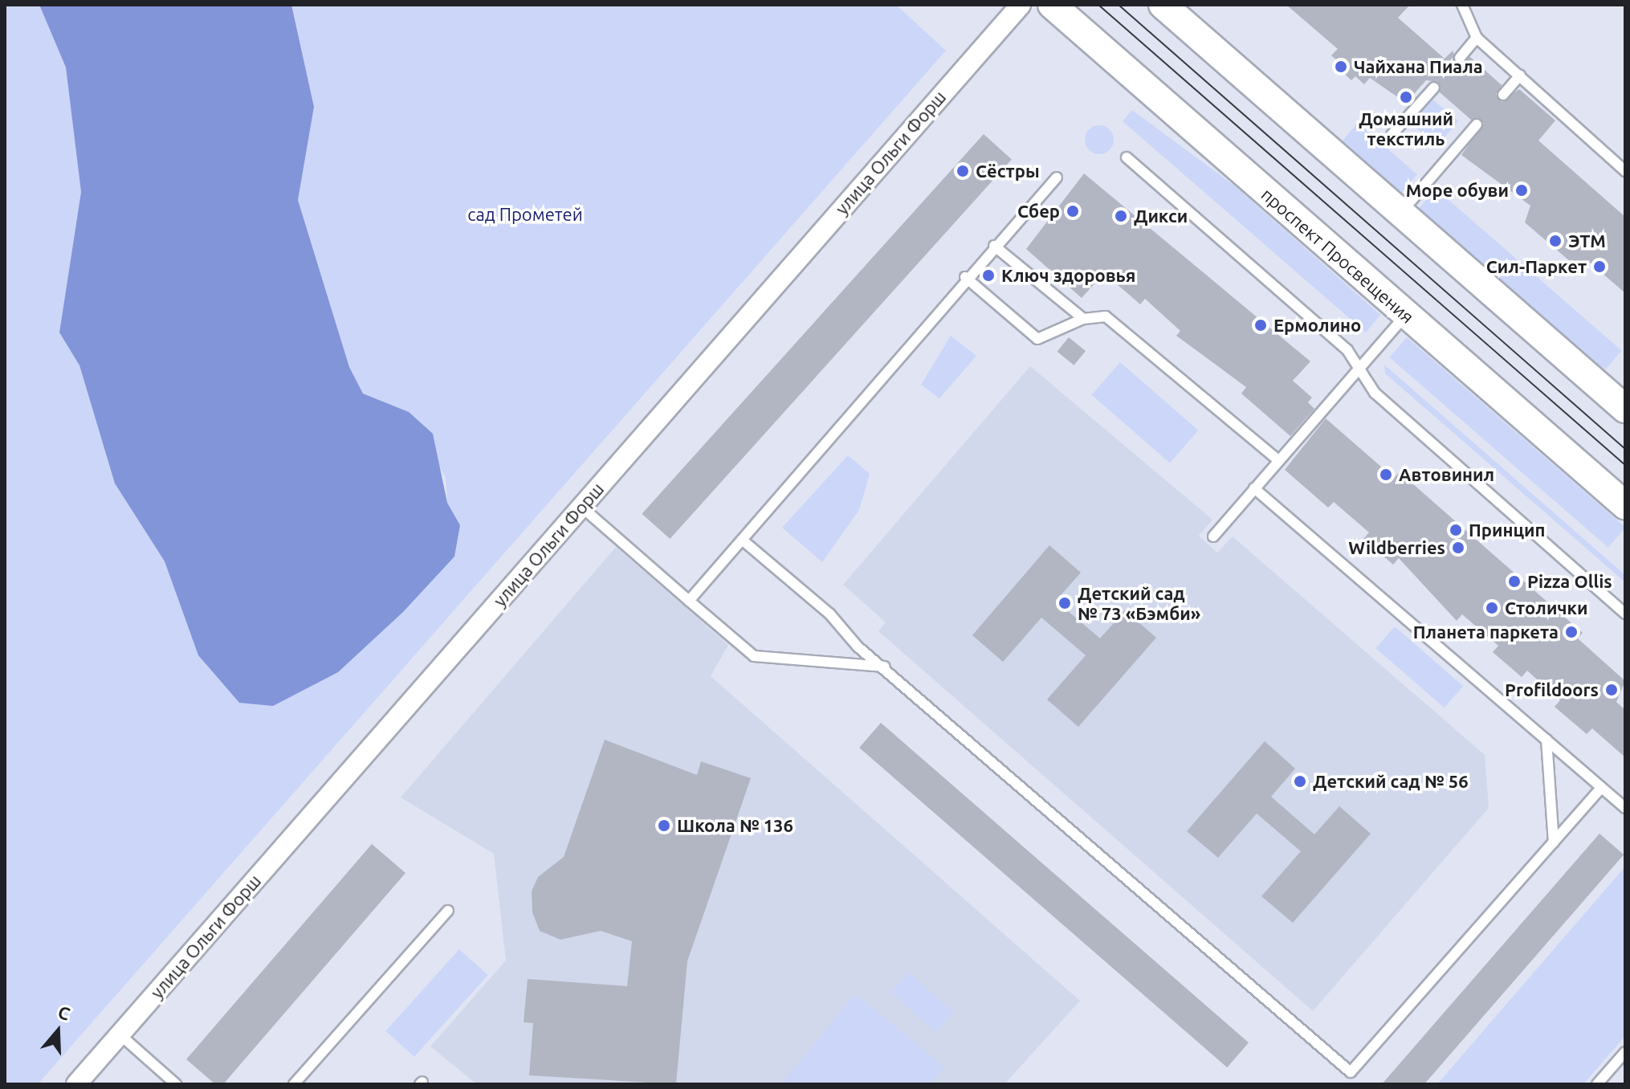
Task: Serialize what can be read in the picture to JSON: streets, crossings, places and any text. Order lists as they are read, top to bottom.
{
  "streets": {
    "main road": ["проспект Просвещения"],
    "street": ["улица Ольги Форш"]
  },
  "parks": ["сад Прометей"],
  "places": [
    "Чайхана Пиала",
    "Домашний текстиль",
    "Сёстры",
    "Море обуви",
    "Сбер",
    "Дикси",
    "ЭТМ",
    "Сил-Паркет",
    "Ключ здоровья",
    "Ермолино",
    "Автовинил",
    "Принцип",
    "Wildberries",
    "Pizza Ollis",
    "Детский сад № 73 «Бэмби»",
    "Столички",
    "Планета паркета",
    "Profildoors",
    "Детский сад № 56",
    "Школа № 136"
  ],
  "north": "top"
}
